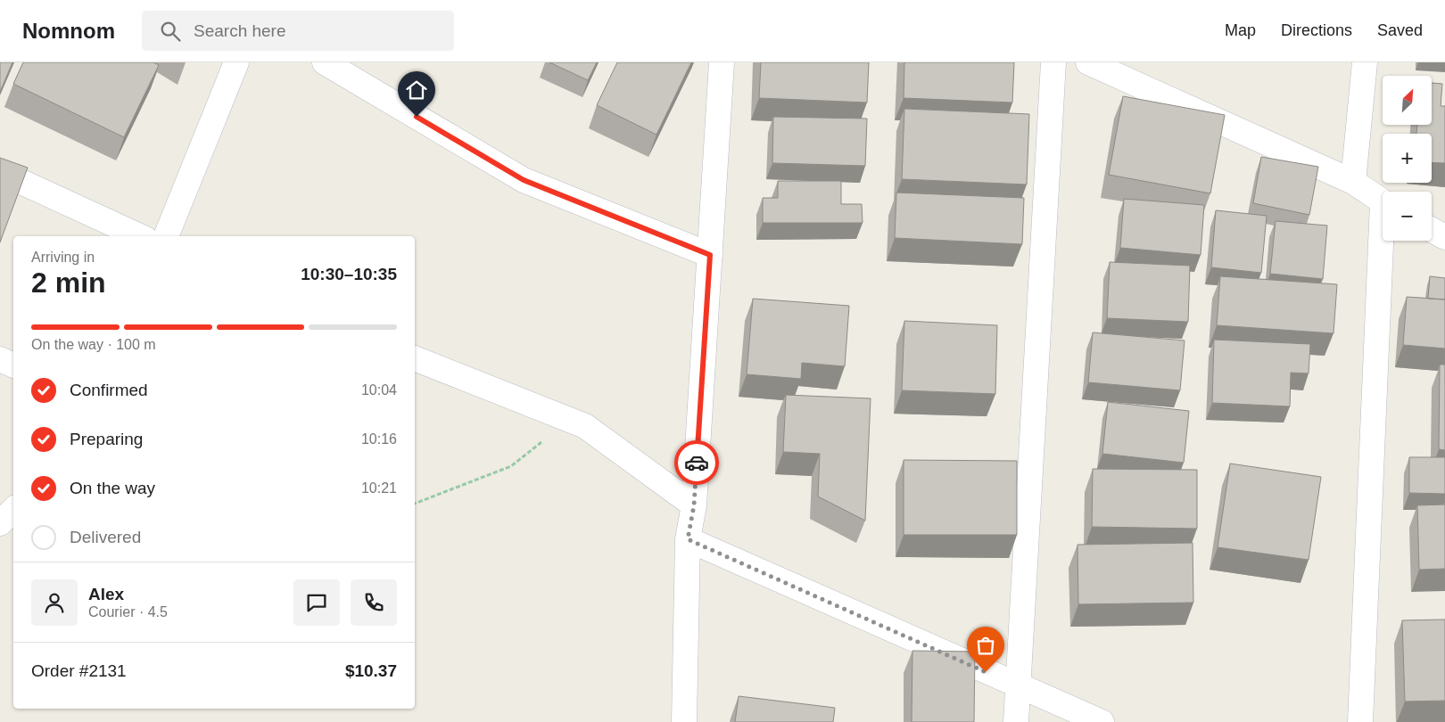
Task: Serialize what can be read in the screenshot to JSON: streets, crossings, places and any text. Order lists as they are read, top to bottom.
{
  "north": "top right",
  "page": {
    "header": "Nomnom",
    "search": "Search here",
    "nav": ["Map", "Directions", "Saved"],
    "map_buttons": ["+", "−"],
    "heading": ["2 min", "Arriving in", "10:30–10:35"],
    "panel": [
      "Alex",
      "Courier · 4.5",
      "Order #2131",
      "$10.37"
    ],
    "bar": "On the way · 100 m",
    "list": [
      ["Confirmed", "10:04"],
      ["Preparing", "10:16"],
      ["On the way", "10:21"],
      "Delivered"
    ]
  }
}
